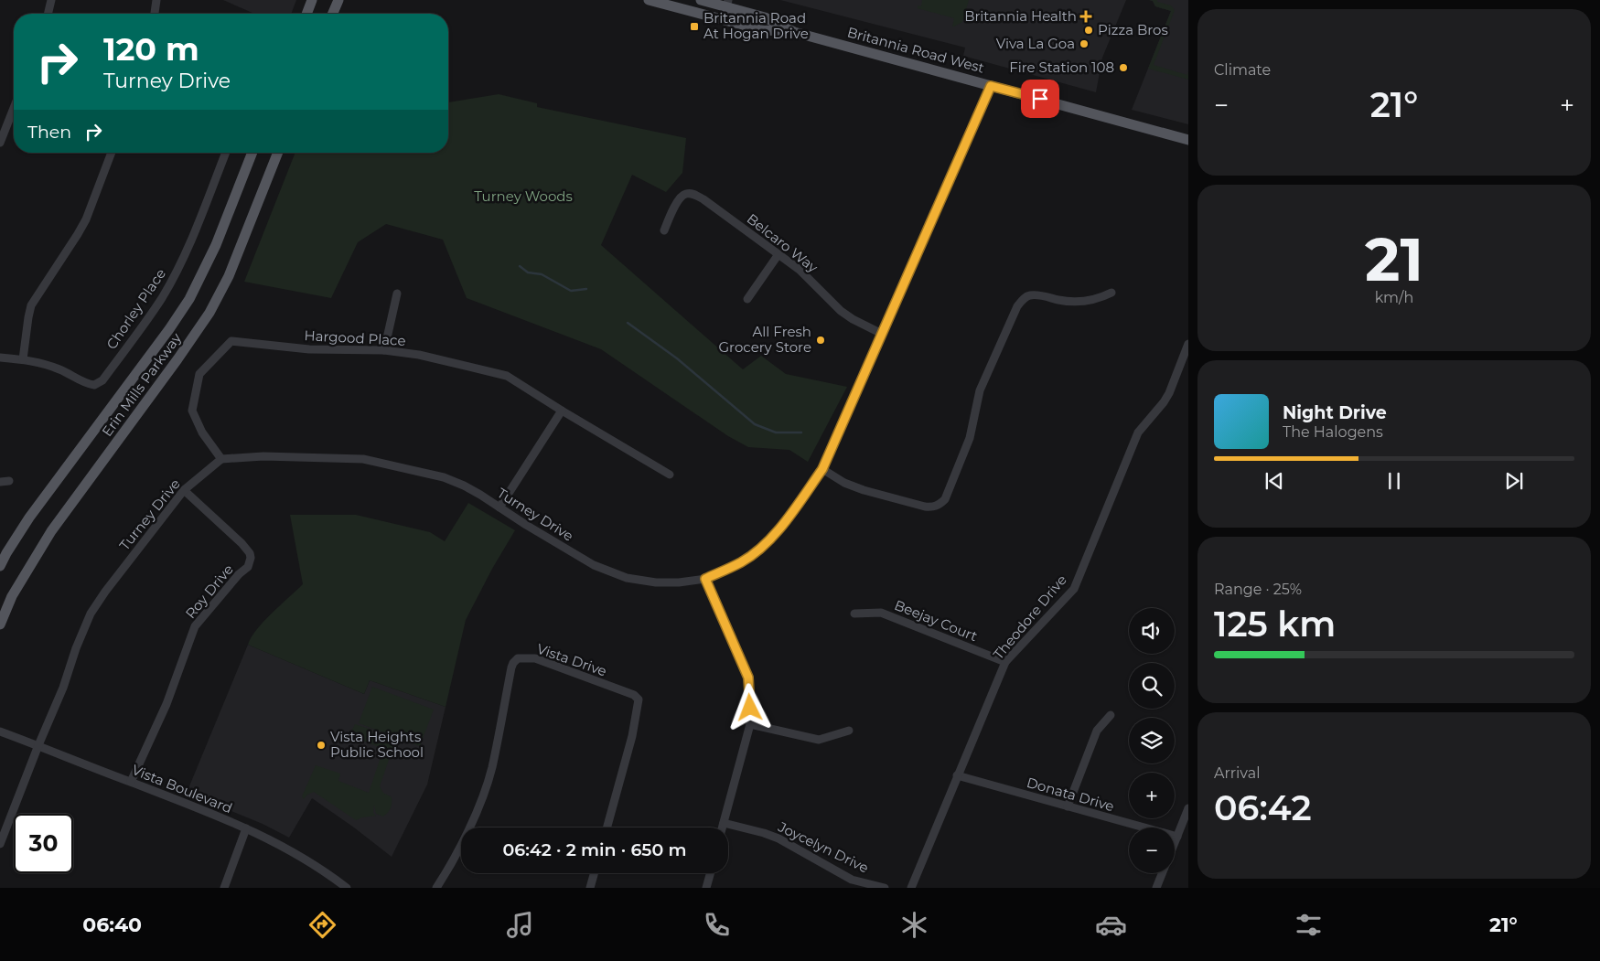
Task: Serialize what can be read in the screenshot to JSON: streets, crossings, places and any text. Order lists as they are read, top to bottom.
{
  "streets": {
    "main road": ["Britannia Road West", "Erin Mills Parkway"],
    "street": [
      "Belcaro Way",
      "Chorley Place",
      "Hargood Place",
      "Turney Drive",
      "Roy Drive",
      "Theodore Drive",
      "Beejay Court",
      "Vista Drive",
      "Vista Boulevard",
      "Donata Drive",
      "Joycelyn Drive"
    ]
  },
  "crossings": [
    ["Britannia Road West", "Turney Drive"],
    ["Belcaro Way", "Turney Drive"],
    ["Hargood Place", "Turney Drive"],
    ["Turney Drive", "Roy Drive"],
    ["Turney Drive", "Vista Boulevard"],
    ["Roy Drive", "Vista Boulevard"],
    ["Theodore Drive", "Beejay Court"],
    ["Theodore Drive", "Donata Drive"]
  ],
  "parks": ["Turney Woods"],
  "places": {
    "health": ["Britannia Health"],
    "transit": ["Britannia Road At Hogan Drive"],
    "other": [
      "Pizza Bros",
      "Viva La Goa",
      "Fire Station 108",
      "All Fresh Grocery Store",
      "Vista Heights Public School"
    ]
  },
  "page": {
    "tile": [
      "Climate",
      ["21", "km/h"],
      ["Range · 25%", "125 km"],
      ["Arrival", "06:42"]
    ],
    "turn": ["120 m", "Turney Drive"],
    "heat": ["−", "21°", "+"],
    "then": "Then",
    "song": ["Night Drive", "The Halogens"],
    "map_buttons": ["+", "−"],
    "limit": "30",
    "trip": "06:42 · 2 min · 650 m",
    "tabs": ["06:40", "21°"]
  }
}
